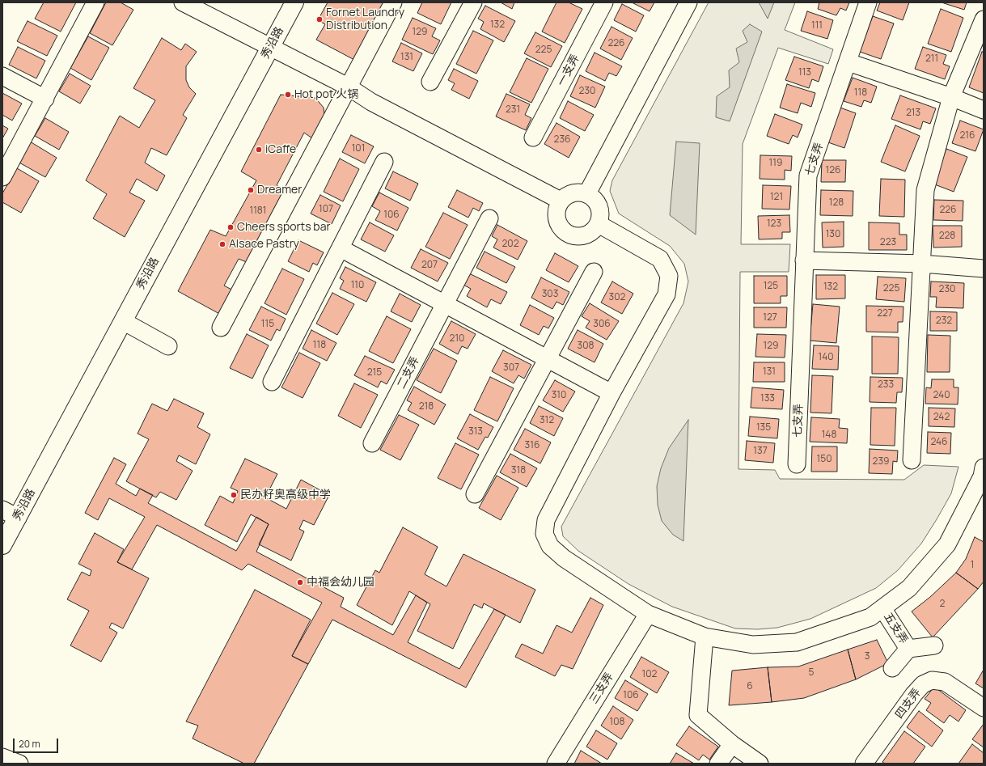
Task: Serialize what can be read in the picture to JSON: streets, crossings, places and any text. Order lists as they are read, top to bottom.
{
  "streets": {
    "main road": ["秀沿路"],
    "street": [
      "一支弄",
      "七支弄",
      "二支弄",
      "五支弄",
      "三支弄",
      "四支弄"
    ]
  },
  "places": [
    "Fornet Laundry Distribution",
    "Hot pot 火锅",
    "iCaffe",
    "Dreamer",
    "Cheers sports bar",
    "Alsace Pastry",
    "民办籽奥高级中学",
    "中福会幼儿园"
  ],
  "house_numbers": [
    "132",
    "111",
    "129",
    "226",
    "225",
    "131",
    "211",
    "113",
    "230",
    "118",
    "231",
    "213",
    "216",
    "236",
    "101",
    "119",
    "126",
    "121",
    "128",
    "107",
    "226",
    "1181",
    "106",
    "123",
    "130",
    "228",
    "223",
    "202",
    "207",
    "110",
    "125",
    "132",
    "225",
    "230",
    "303",
    "302",
    "227",
    "127",
    "232",
    "115",
    "306",
    "210",
    "118",
    "308",
    "129",
    "140",
    "307",
    "131",
    "215",
    "233",
    "310",
    "240",
    "133",
    "218",
    "242",
    "312",
    "135",
    "313",
    "148",
    "246",
    "316",
    "137",
    "150",
    "239",
    "318",
    "1",
    "2",
    "3",
    "5",
    "102",
    "6",
    "106",
    "108"
  ],
  "scale_bar": "20 m"
}
